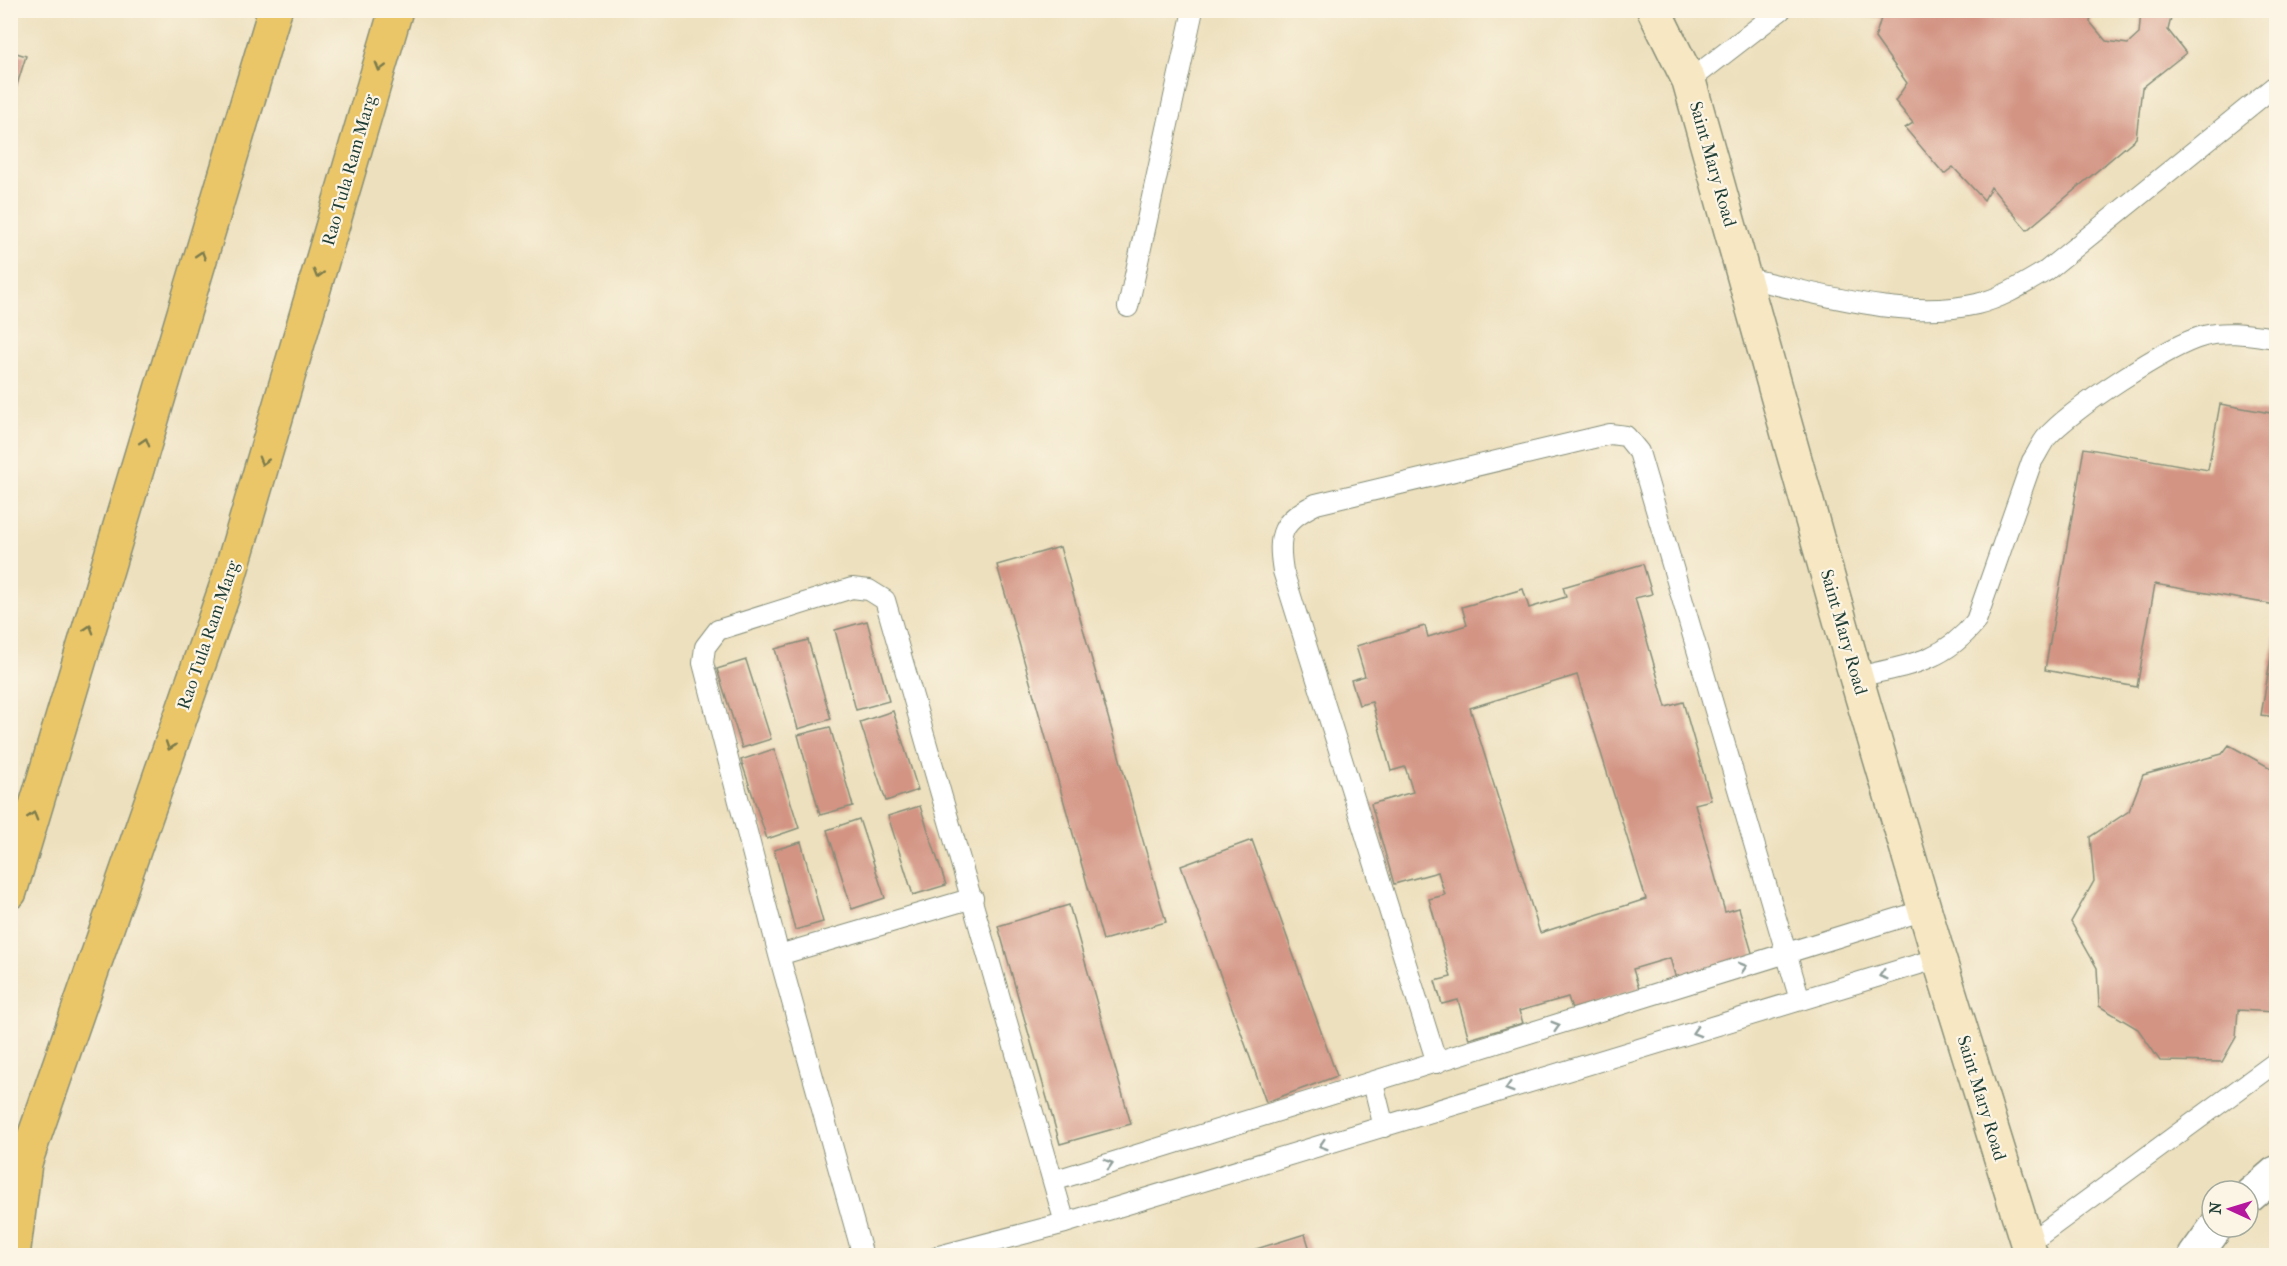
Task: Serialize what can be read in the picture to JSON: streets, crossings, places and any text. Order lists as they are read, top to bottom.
{
  "streets": {
    "main road": ["Rao Tula Ram Marg"],
    "street": ["Saint Mary Road"]
  },
  "north": "left"
}
